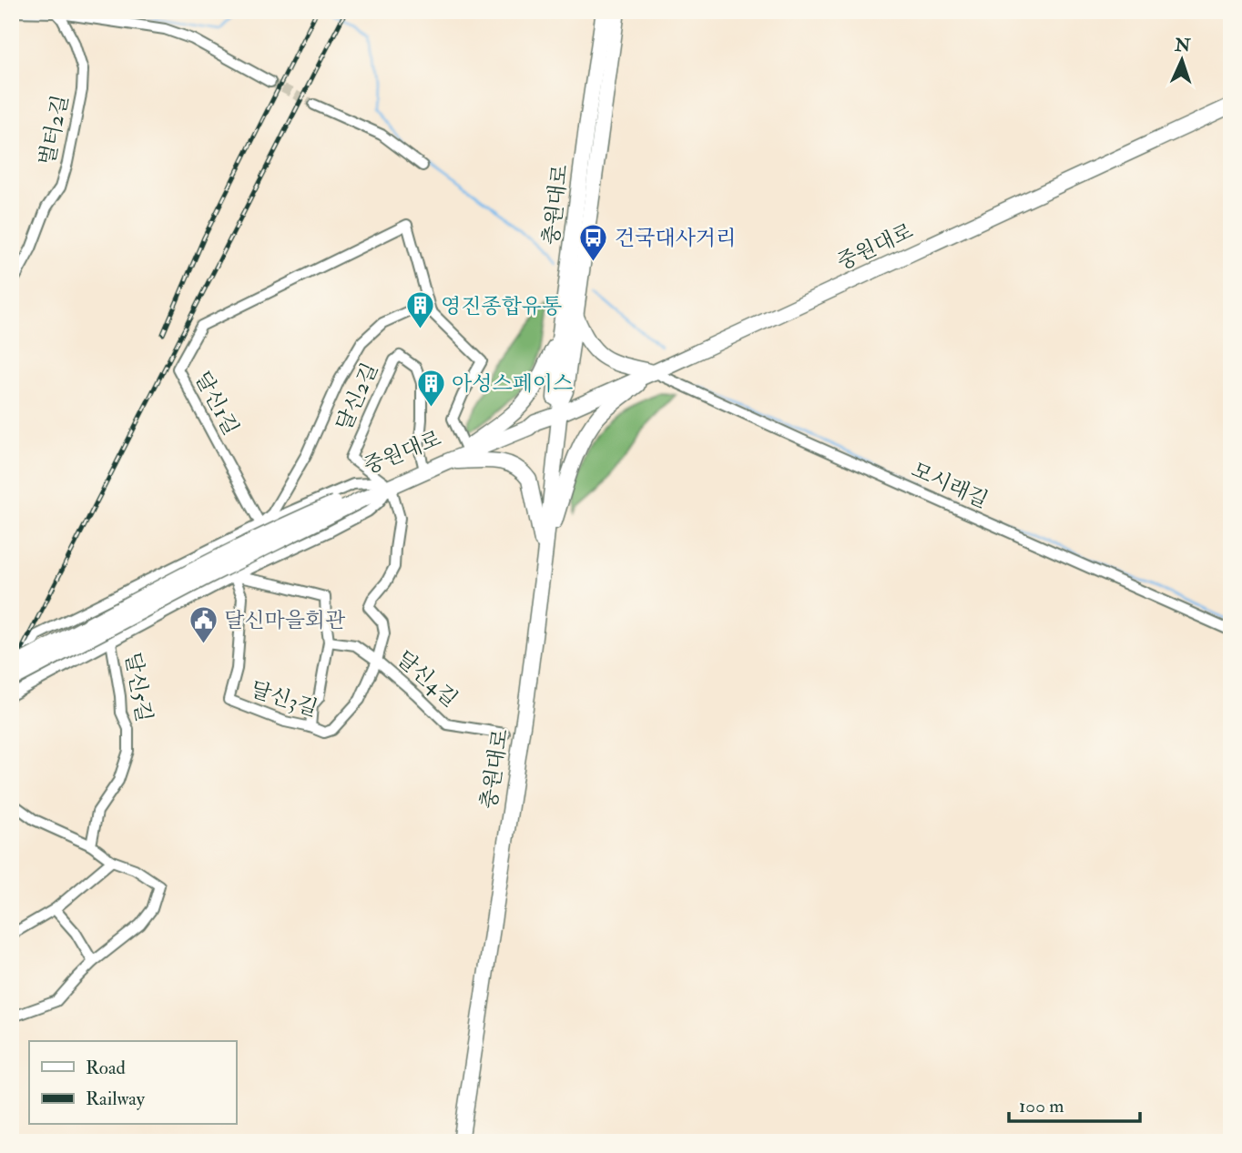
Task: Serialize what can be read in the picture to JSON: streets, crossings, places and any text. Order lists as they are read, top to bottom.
{
  "streets": {
    "street": [
      "벌터2길",
      "충원대로",
      "중원대로",
      "달신2길",
      "달신1길",
      "모시래길",
      "달신4길",
      "달신5길",
      "달신3길"
    ]
  },
  "crossings": [
    ["충원대로", "중원대로"],
    ["중원대로", "달신2길"],
    ["중원대로", "모시래길"],
    ["중원대로", "달신3길"],
    ["달신2길", "달신3길"],
    ["달신4길", "달신3길"]
  ],
  "places": {
    "bus stop": ["건국대사거리"],
    "building": ["영진종합유통", "아성스페이스"],
    "public building": ["달신마을회관"]
  },
  "legend": ["Road", "Railway"],
  "scale_bar": "100 m",
  "north": "top"
}
